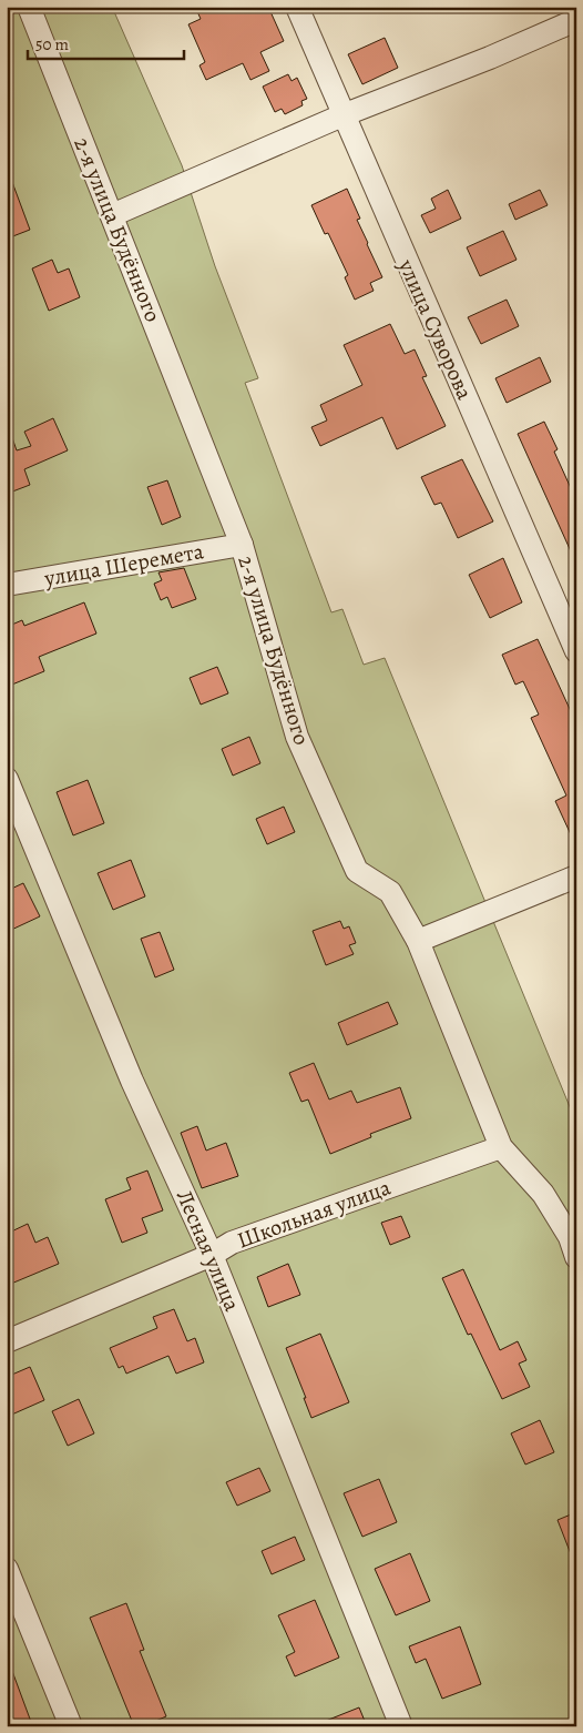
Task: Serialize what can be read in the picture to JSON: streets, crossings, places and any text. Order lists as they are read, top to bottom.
{
  "streets": {
    "street": [
      "2-я улица Будённого",
      "улица Суворова",
      "улица Шеремета",
      "Школьная улица",
      "Лесная улица"
    ]
  },
  "crossings": [
    ["2-я улица Будённого", "улица Шеремета"],
    ["2-я улица Будённого", "Школьная улица"],
    ["Школьная улица", "Лесная улица"]
  ],
  "scale_bar": "50 m"
}
